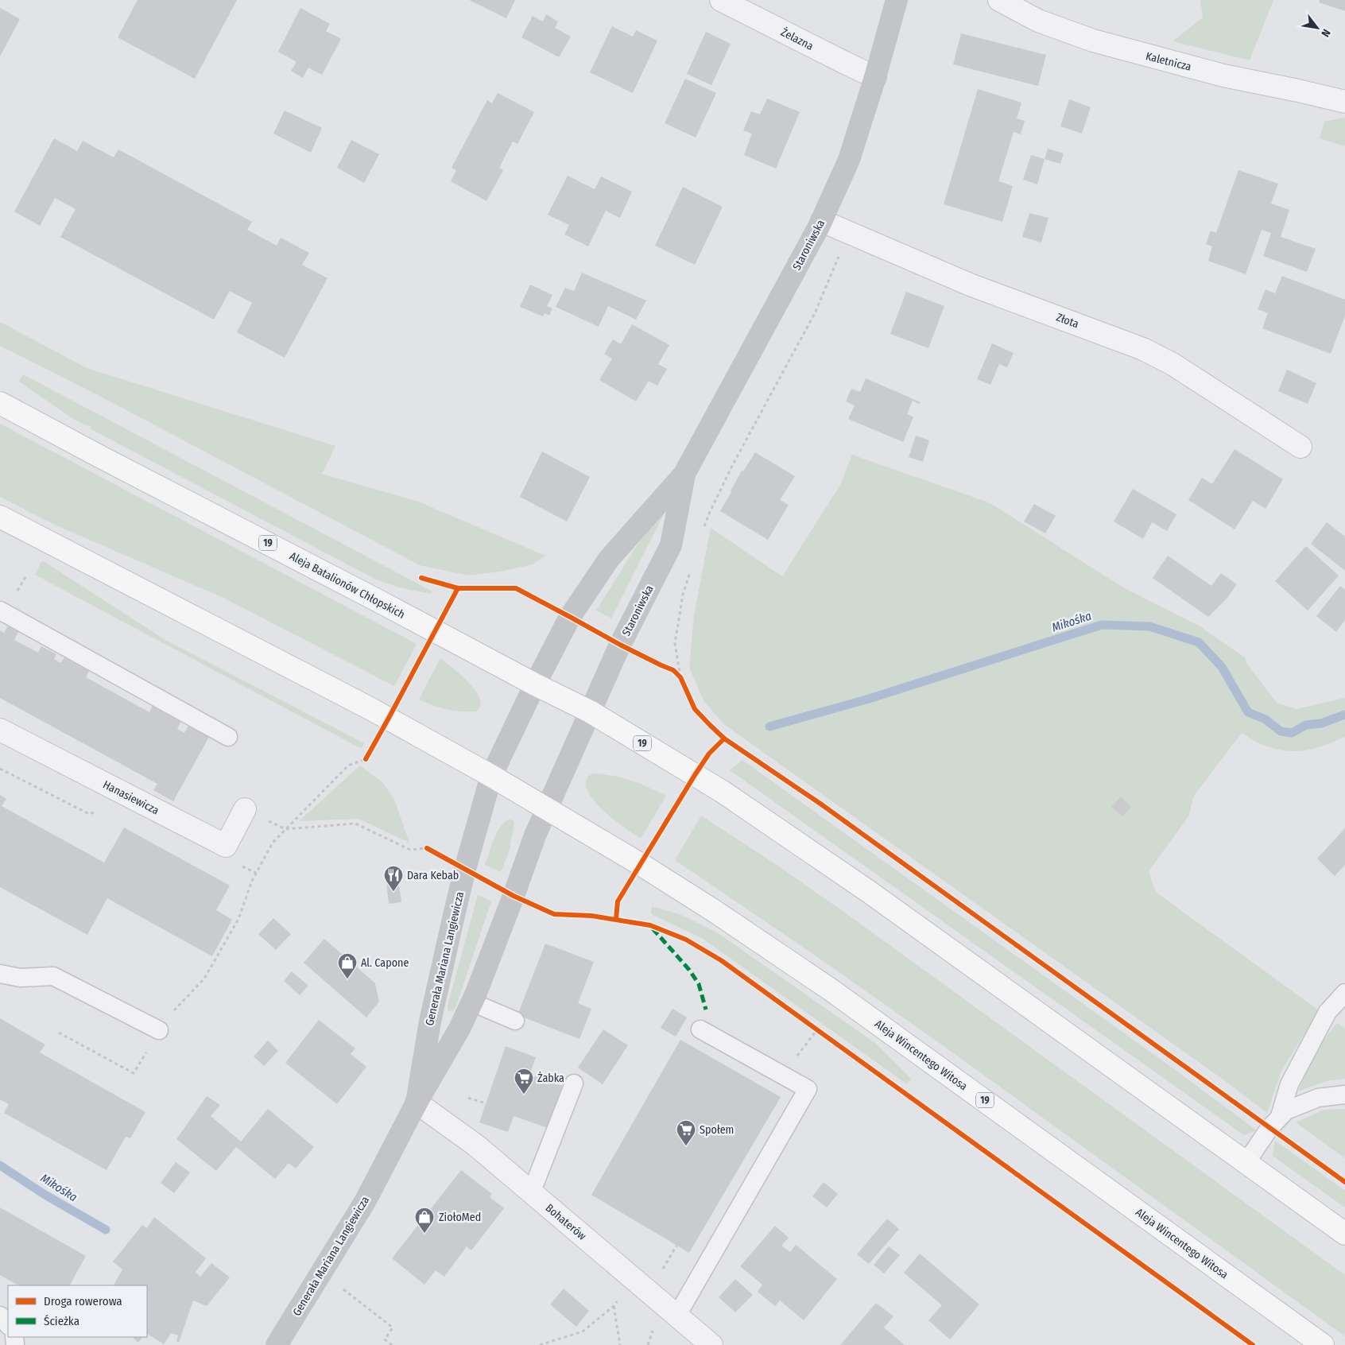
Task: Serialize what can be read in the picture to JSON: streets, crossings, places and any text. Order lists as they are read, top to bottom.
{
  "streets": {
    "main road": ["19", "Aleja Batalionów Chłopskich", "Aleja Wincentego Witosa"],
    "street": [
      "Żelazna",
      "Kaletnicza",
      "Staroniwska",
      "Złota",
      "Hanasiewicza",
      "Generała Mariana Langiewicza",
      "Bohaterów"
    ]
  },
  "crossings": [
    ["Żelazna", "Staroniwska"],
    ["Staroniwska", "Złota"],
    ["Staroniwska", "19"],
    ["Staroniwska", "Aleja Batalionów Chłopskich"],
    ["Staroniwska", "Generała Mariana Langiewicza"],
    ["Staroniwska", "Aleja Wincentego Witosa"],
    ["19", "Aleja Batalionów Chłopskich"],
    ["19", "Generała Mariana Langiewicza"],
    ["19", "Aleja Wincentego Witosa"],
    ["Aleja Batalionów Chłopskich", "Generała Mariana Langiewicza"],
    ["Generała Mariana Langiewicza", "Aleja Wincentego Witosa"],
    ["Generała Mariana Langiewicza", "Bohaterów"]
  ],
  "water": ["Mikośka"],
  "places": {
    "restaurant": ["Dara Kebab"],
    "shop": ["Al. Capone", "ZiołoMed"],
    "supermarket": ["Żabka", "Społem"]
  },
  "legend": ["Droga rowerowa", "Ścieżka"],
  "north": "bottom right"
}
